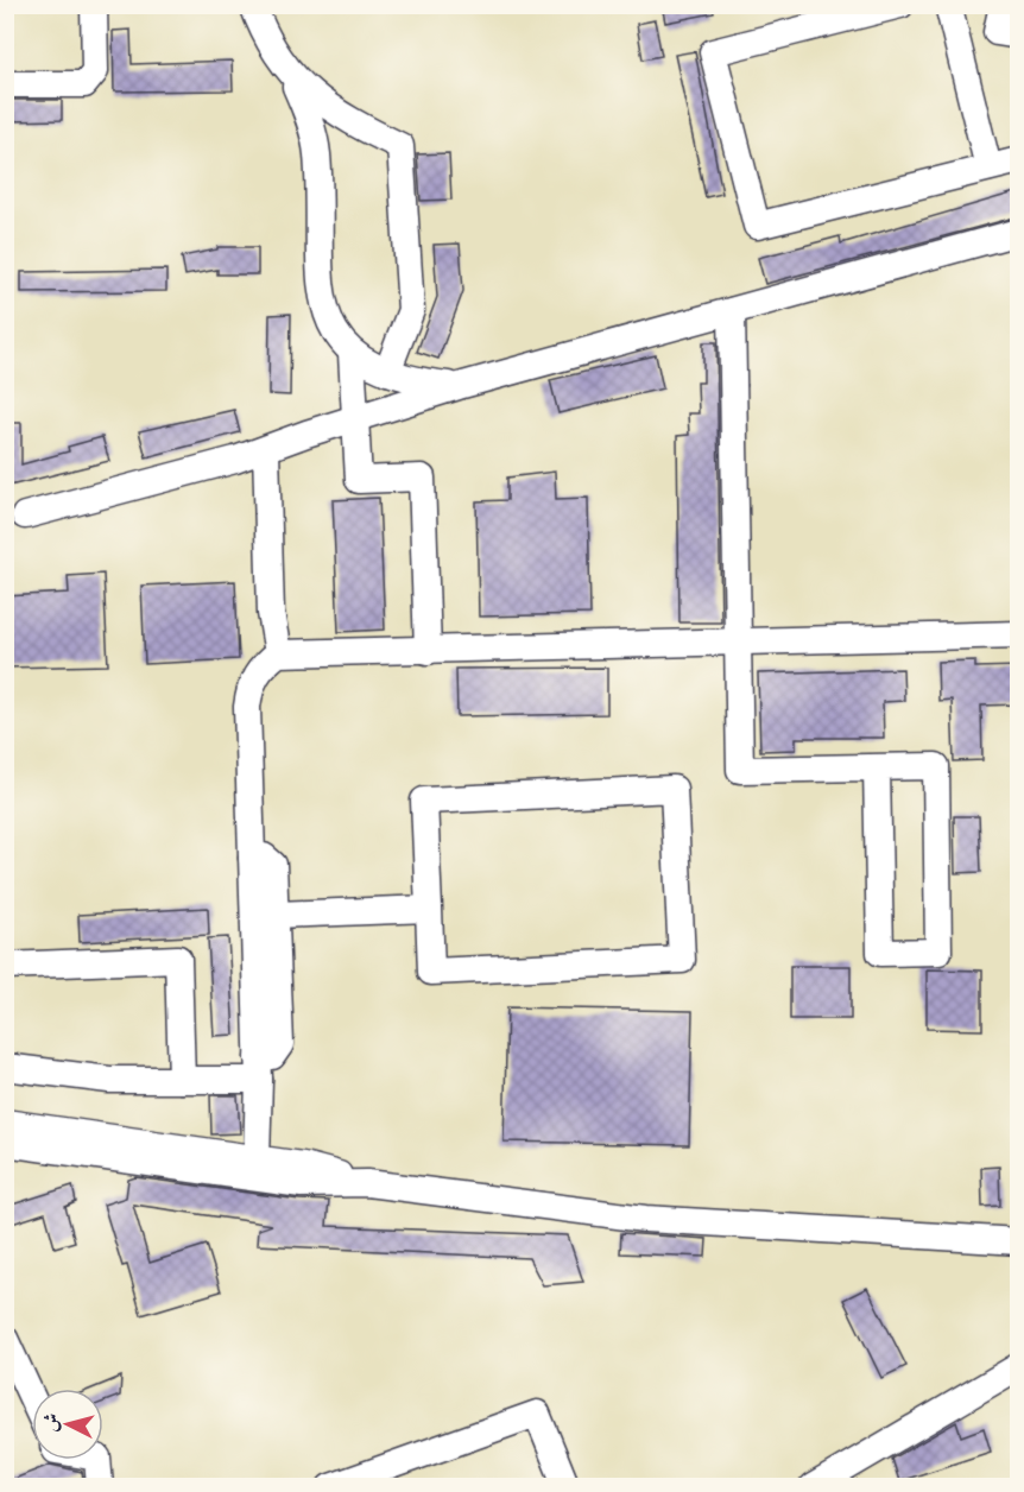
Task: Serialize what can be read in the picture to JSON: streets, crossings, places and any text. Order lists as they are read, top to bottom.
{
  "north": "left"
}
